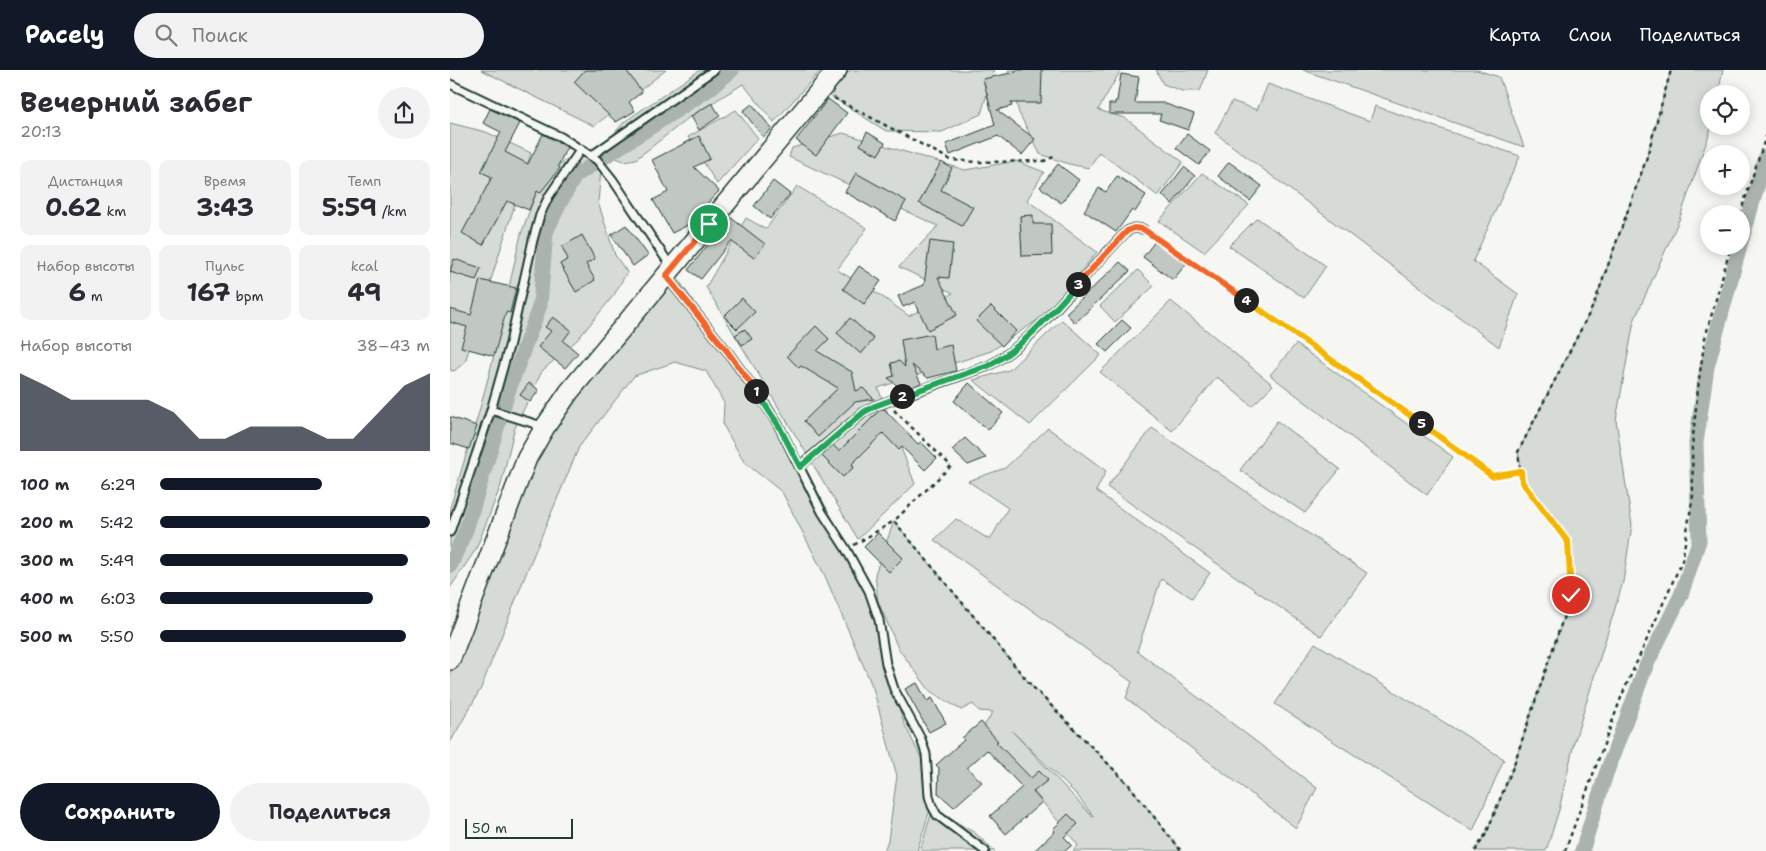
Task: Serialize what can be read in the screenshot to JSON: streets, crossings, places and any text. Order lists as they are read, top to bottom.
{
  "scale_bar": "50 m",
  "page": {
    "header": "Pacely",
    "search": "Поиск",
    "nav": ["Карта", "Слои", "Поделиться"],
    "heading": ["Вечерний забег", "20:13"],
    "map_buttons": ["+", "−"],
    "stats": [
      ["Дистанция", "0.62 km"],
      ["Время", "3:43"],
      ["Темп", "5:59 /km"],
      ["Набор высоты", "6 m"],
      ["Пульс", "167 bpm"],
      ["kcal", "49"]
    ],
    "pins": [
      "3",
      "4",
      "1",
      "2",
      "5"
    ],
    "chart": ["Набор высоты", "38–43 m"],
    "list": [
      {
        "name": "100 m",
        "note": "6:29"
      },
      {
        "name": "200 m",
        "note": "5:42"
      },
      {
        "name": "300 m",
        "note": "5:49"
      },
      {
        "name": "400 m",
        "note": "6:03"
      },
      {
        "name": "500 m",
        "note": "5:50"
      }
    ],
    "buttons": ["Сохранить", "Поделиться"],
    "scale": "50 m"
  }
}
